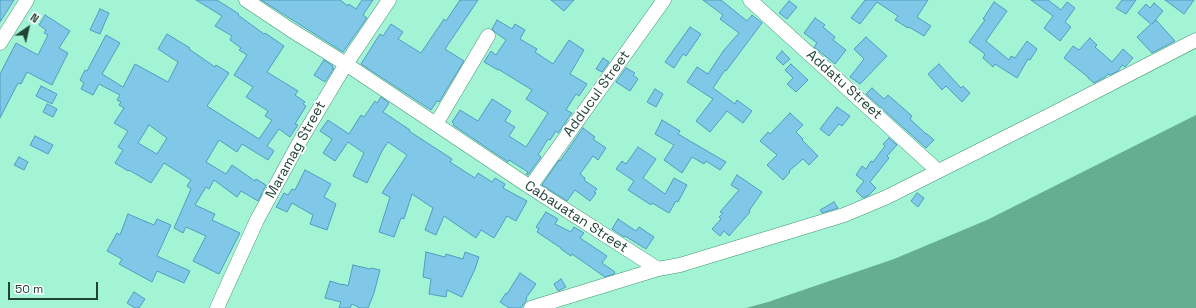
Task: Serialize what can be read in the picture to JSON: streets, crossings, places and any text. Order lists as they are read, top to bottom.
{
  "streets": {
    "street": [
      "Addatu Street",
      "Adducul Street",
      "Maramag Street",
      "Cabauatan Street"
    ]
  },
  "crossings": [
    ["Adducul Street", "Cabauatan Street"],
    ["Maramag Street", "Cabauatan Street"]
  ],
  "scale_bar": "50 m",
  "north": "top right"
}
